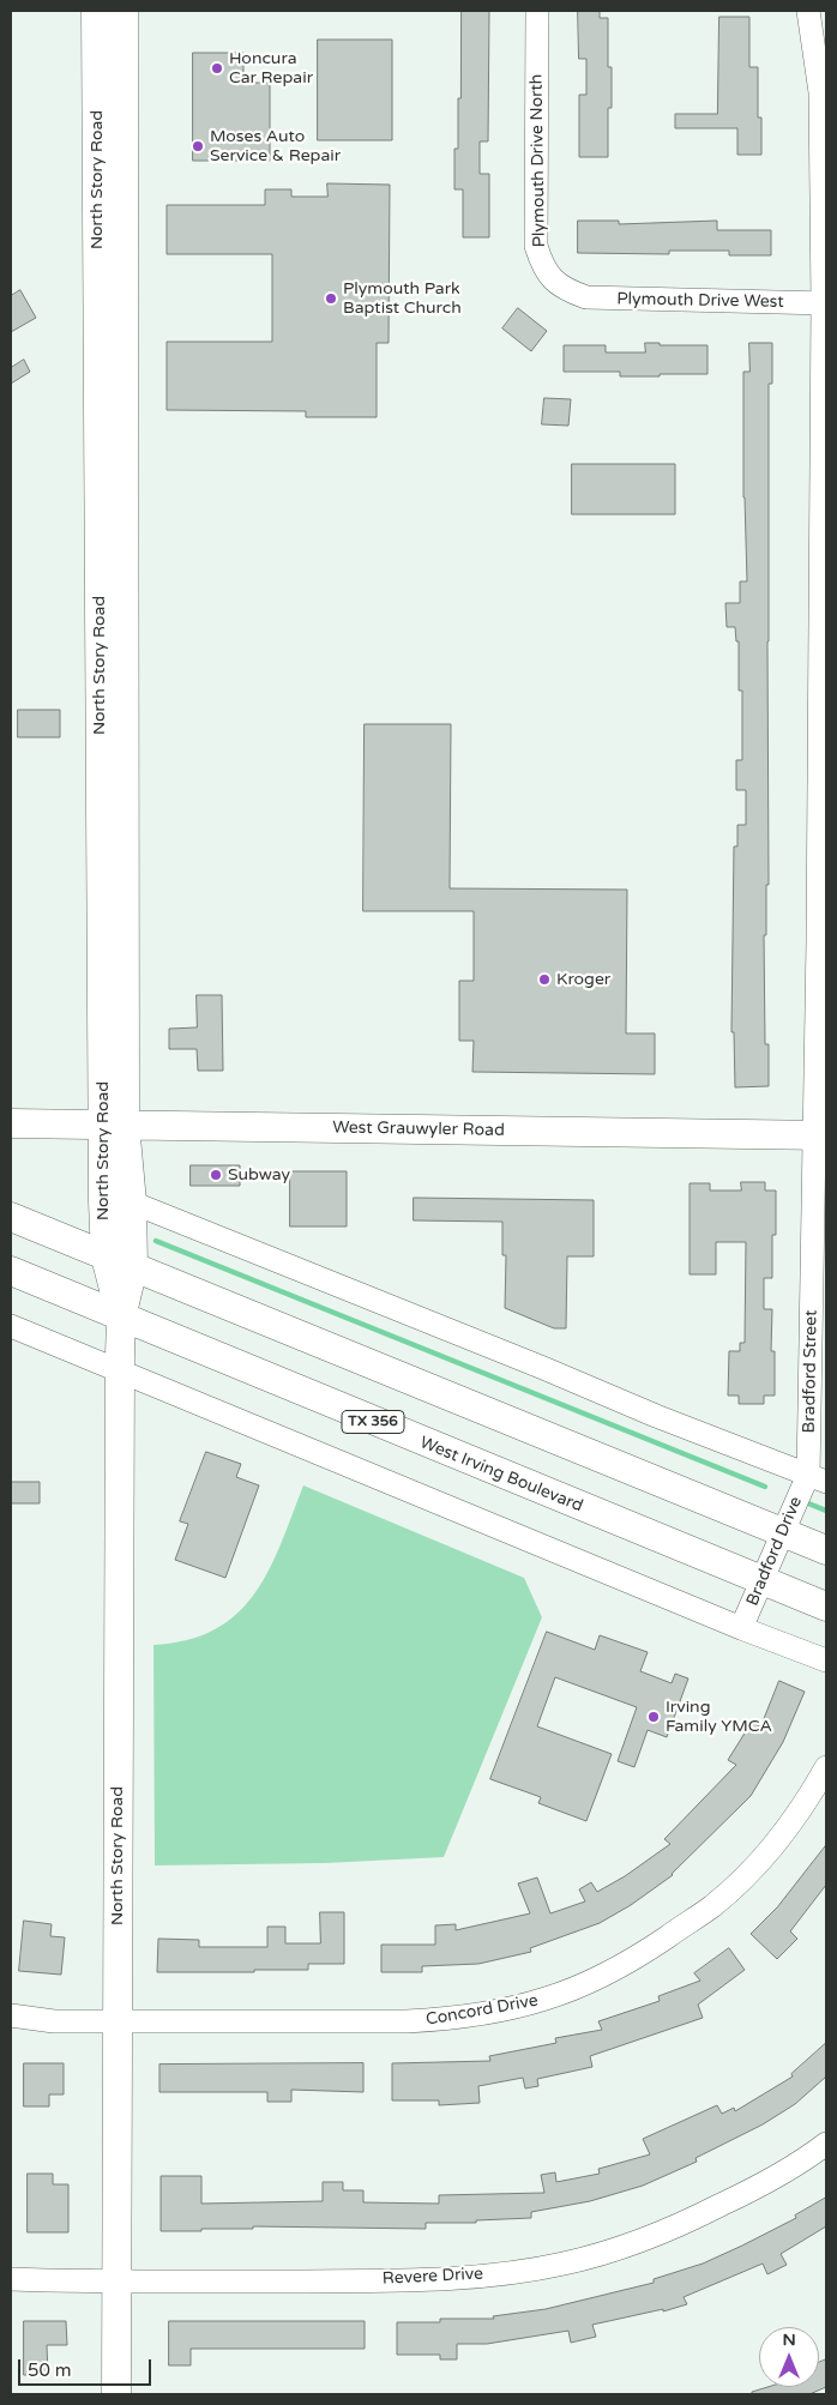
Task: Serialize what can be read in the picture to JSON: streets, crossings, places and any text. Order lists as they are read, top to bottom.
{
  "streets": {
    "main road": [
      "North Story Road",
      "West Grauwyler Road",
      "TX 356",
      "West Irving Boulevard"
    ],
    "street": [
      "Plymouth Drive North",
      "Plymouth Drive West",
      "Bradford Street",
      "Bradford Drive",
      "Concord Drive",
      "Revere Drive"
    ]
  },
  "crossings": [
    ["Plymouth Drive North", "Plymouth Drive West"],
    ["North Story Road", "West Grauwyler Road"],
    ["North Story Road", "West Irving Boulevard"],
    ["North Story Road", "Concord Drive"],
    ["North Story Road", "Revere Drive"],
    ["Plymouth Drive West", "Bradford Street"],
    ["West Grauwyler Road", "Bradford Street"],
    ["Bradford Street", "Bradford Drive"],
    ["West Irving Boulevard", "Bradford Drive"]
  ],
  "places": [
    "Honcura Car Repair",
    "Moses Auto Service & Repair",
    "Plymouth Park Baptist Church",
    "Kroger",
    "Subway",
    "Irving Family YMCA"
  ],
  "scale_bar": "50 m",
  "north": "top"
}
